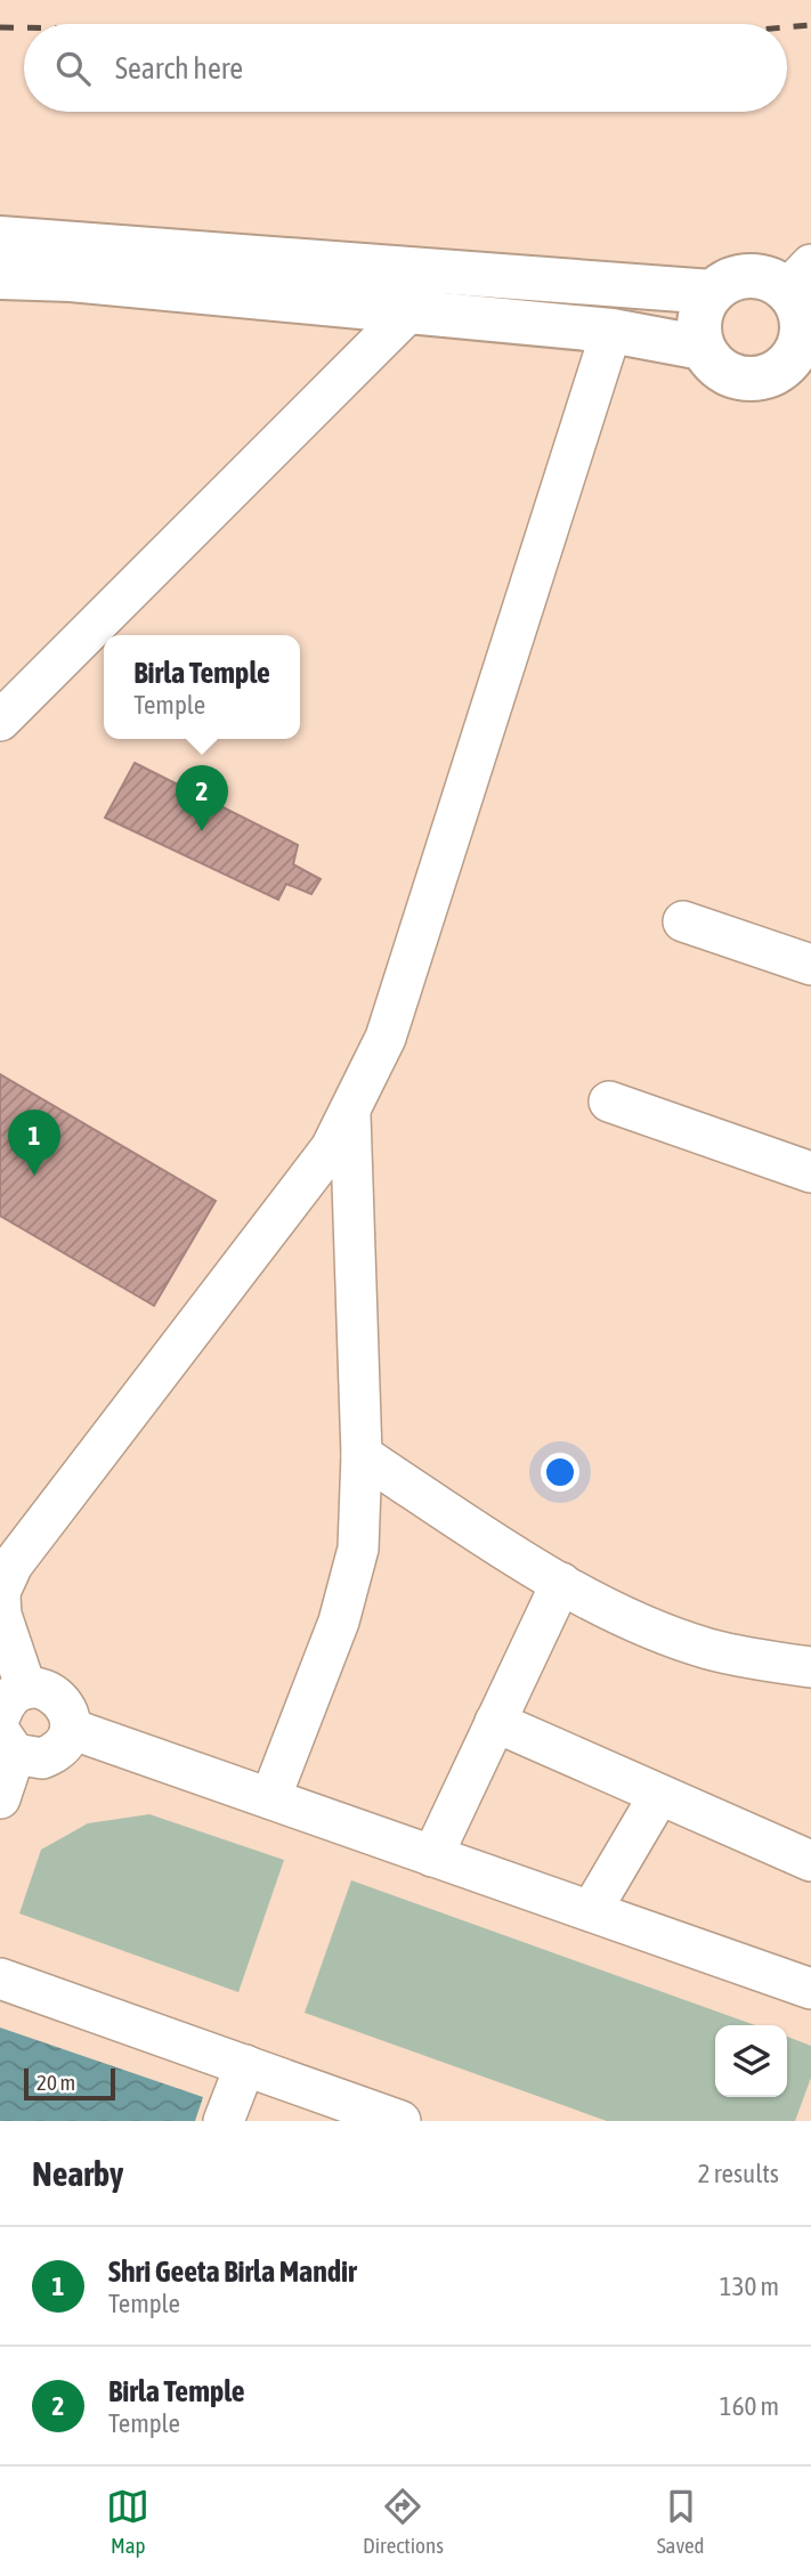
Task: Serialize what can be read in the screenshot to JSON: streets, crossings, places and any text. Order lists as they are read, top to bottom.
{
  "scale_bar": "20 m",
  "page": {
    "search": "Search here",
    "popup": ["Birla Temple", "Temple"],
    "pins": ["2", "1"],
    "scale": "20 m",
    "heading": ["Nearby", "2 results"],
    "list": [
      {
        "mark": "1",
        "name": "Shri Geeta Birla Mandir",
        "note": "Temple",
        "value": "130 m"
      },
      {
        "mark": "2",
        "name": "Birla Temple",
        "note": "Temple",
        "value": "160 m"
      }
    ],
    "nav": ["Map", "Directions", "Saved"]
  }
}
